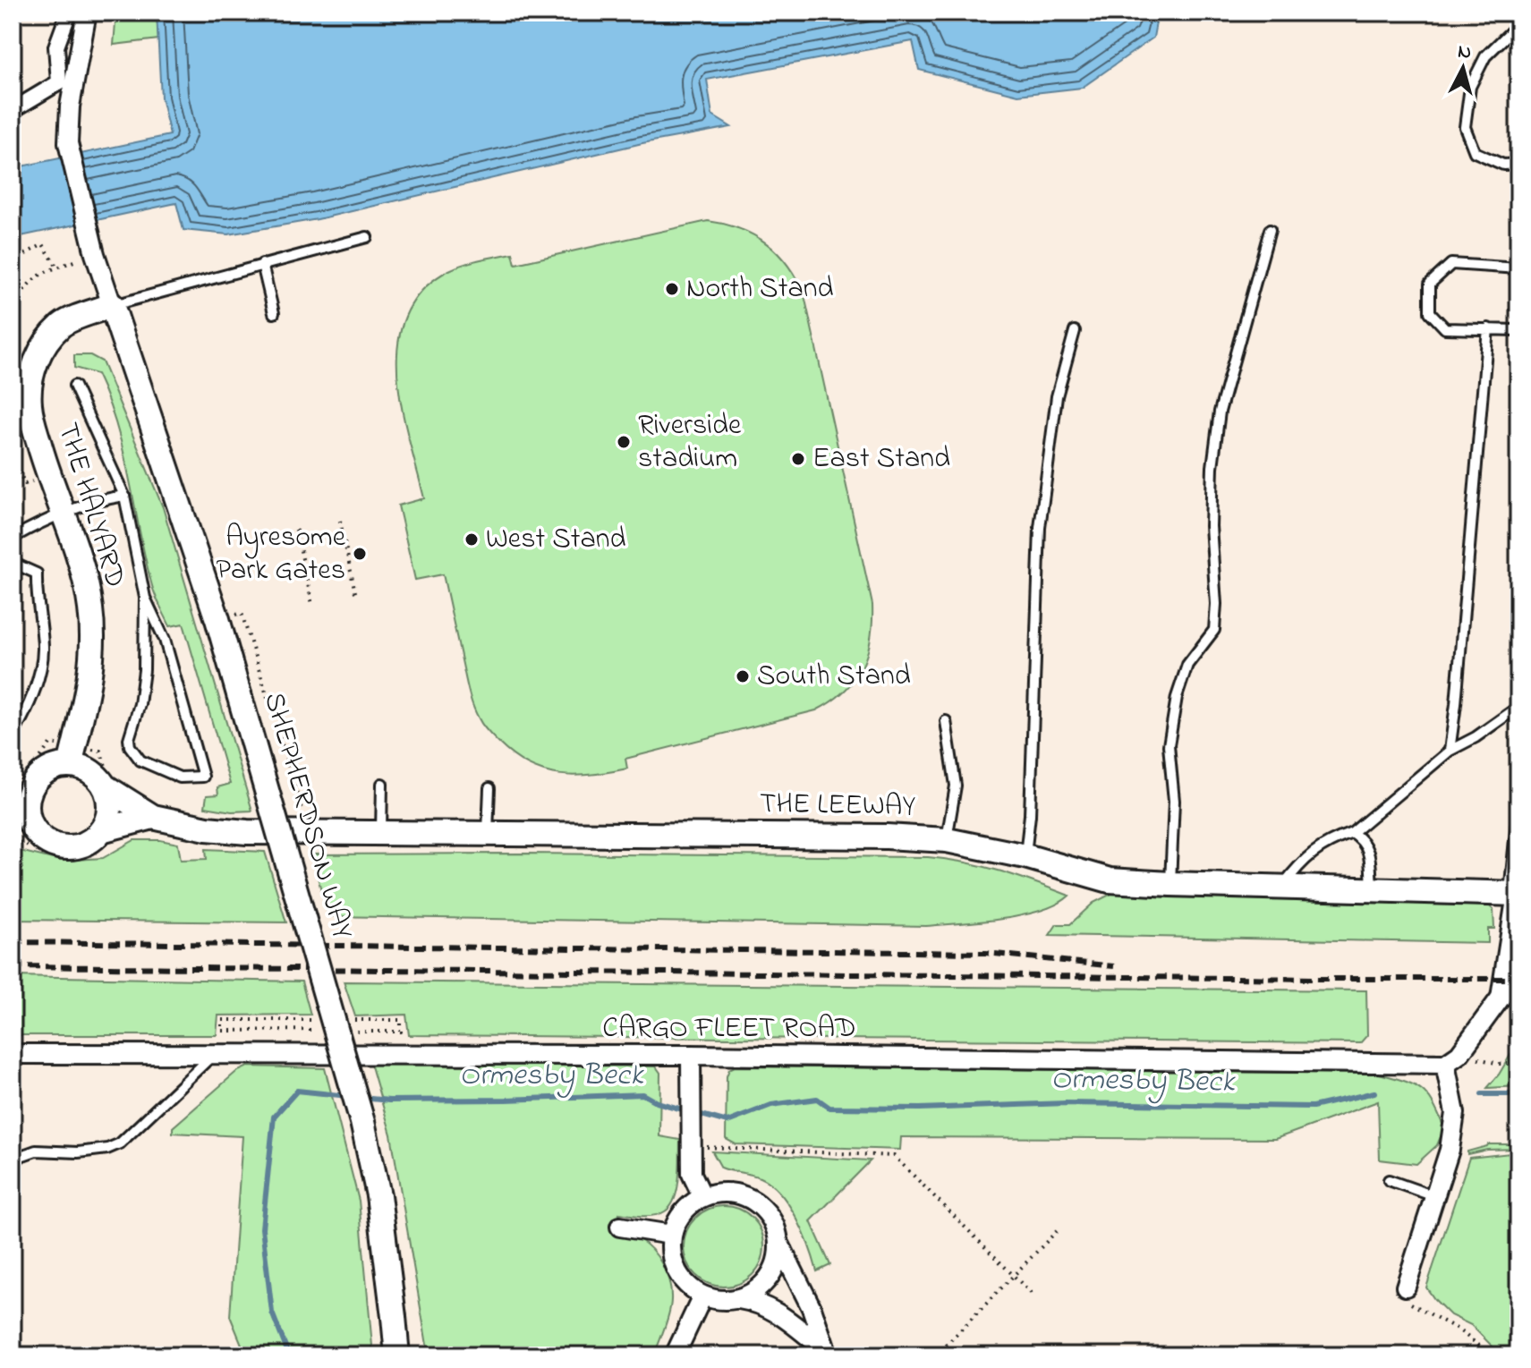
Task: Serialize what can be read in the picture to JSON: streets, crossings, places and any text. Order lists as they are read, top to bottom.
{
  "streets": {
    "street": [
      "THE HALYARD",
      "THE LEEWAY",
      "SHEPHERDSON WAY",
      "CARGO FLEET ROAD"
    ]
  },
  "crossings": [
    ["THE HALYARD", "THE LEEWAY"],
    ["THE HALYARD", "SHEPHERDSON WAY"]
  ],
  "water": ["Ormesby Beck"],
  "places": [
    "North Stand",
    "Riverside stadium",
    "East Stand",
    "West Stand",
    "Ayresome Park Gates",
    "South Stand"
  ],
  "north": "top"
}
